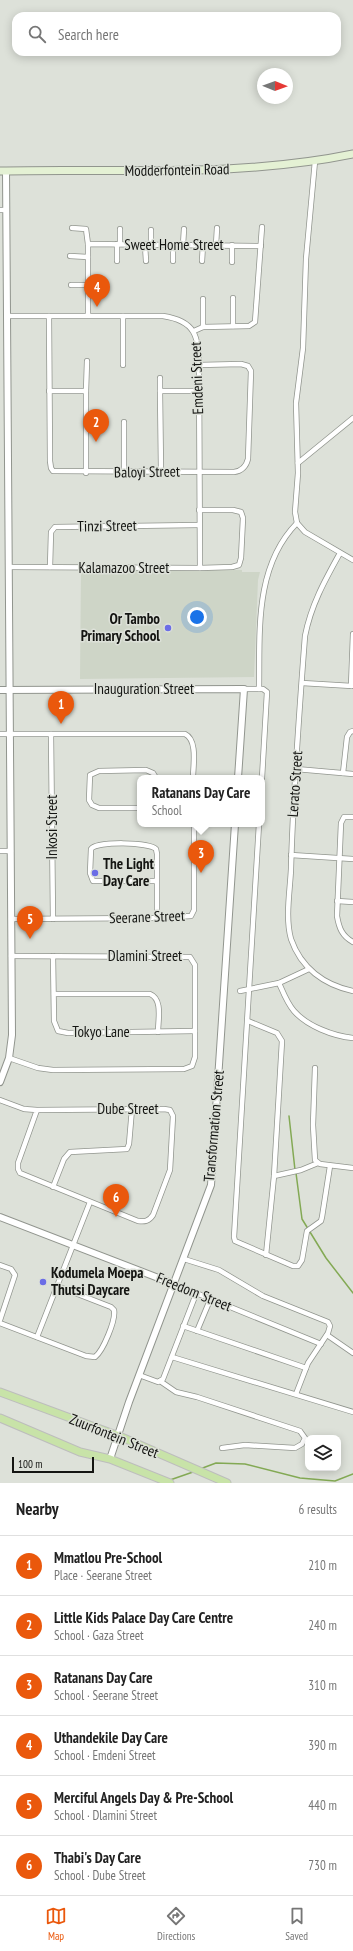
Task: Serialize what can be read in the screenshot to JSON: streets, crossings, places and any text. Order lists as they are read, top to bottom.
{
  "streets": {
    "main road": ["Modderfontein Road", "Zuurfontein Street"],
    "street": [
      "Sweet Home Street",
      "Emdeni Street",
      "Baloyi Street",
      "Tinzi Street",
      "Kalamazoo Street",
      "Inauguration Street",
      "Lerato Street",
      "Inkosi Street",
      "Seerane Street",
      "Dlamini Street",
      "Tokyo Lane",
      "Dube Street",
      "Transformation Street",
      "Freedom Street"
    ]
  },
  "crossings": [
    ["Emdeni Street", "Baloyi Street"],
    ["Emdeni Street", "Tinzi Street"],
    ["Emdeni Street", "Kalamazoo Street"],
    ["Tinzi Street", "Kalamazoo Street"],
    ["Inkosi Street", "Seerane Street"],
    ["Dlamini Street", "Tokyo Lane"],
    ["Transformation Street", "Freedom Street"],
    ["Transformation Street", "Zuurfontein Street"]
  ],
  "places": ["Or Tambo Primary School", "The Light Day Care", "Kodumela Moepa Thutsi Daycare"],
  "scale_bar": "100 m",
  "north": "right",
  "page": {
    "search": "Search here",
    "pins": [
      "4",
      "2",
      "1",
      "3",
      "5",
      "6"
    ],
    "popup": ["Ratanans Day Care", "School"],
    "scale": "100 m",
    "heading": ["Nearby", "6 results"],
    "list": [
      {
        "mark": "1",
        "name": "Mmatlou Pre-School",
        "note": "Place · Seerane Street",
        "value": "210 m"
      },
      {
        "mark": "2",
        "name": "Little Kids Palace Day Care Centre",
        "note": "School · Gaza Street",
        "value": "240 m"
      },
      {
        "mark": "3",
        "name": "Ratanans Day Care",
        "note": "School · Seerane Street",
        "value": "310 m"
      },
      {
        "mark": "4",
        "name": "Uthandekile Day Care",
        "note": "School · Emdeni Street",
        "value": "390 m"
      },
      {
        "mark": "5",
        "name": "Merciful Angels Day & Pre-School",
        "note": "School · Dlamini Street",
        "value": "440 m"
      },
      {
        "mark": "6",
        "name": "Thabi's Day Care",
        "note": "School · Dube Street",
        "value": "730 m"
      }
    ],
    "nav": ["Map", "Directions", "Saved"]
  }
}
